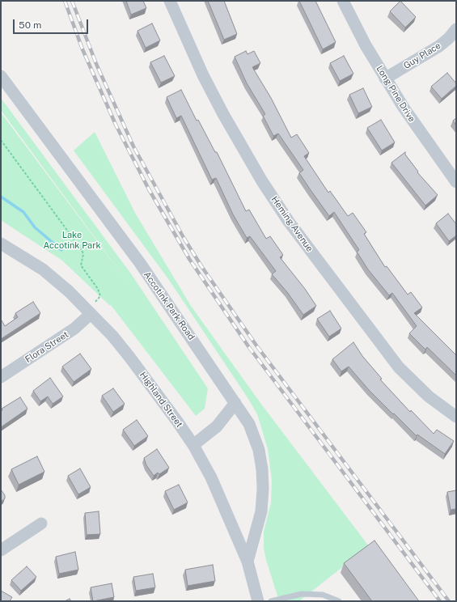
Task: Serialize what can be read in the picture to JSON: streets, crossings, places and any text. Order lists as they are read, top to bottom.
{
  "streets": {
    "street": [
      "Guy Place",
      "Long Pine Drive",
      "Heming Avenue",
      "Accotink Park Road",
      "Flora Street",
      "Highland Street"
    ]
  },
  "crossings": [
    ["Guy Place", "Long Pine Drive"],
    ["Accotink Park Road", "Highland Street"],
    ["Flora Street", "Highland Street"]
  ],
  "parks": ["Lake Accotink Park"],
  "scale_bar": "50 m"
}
